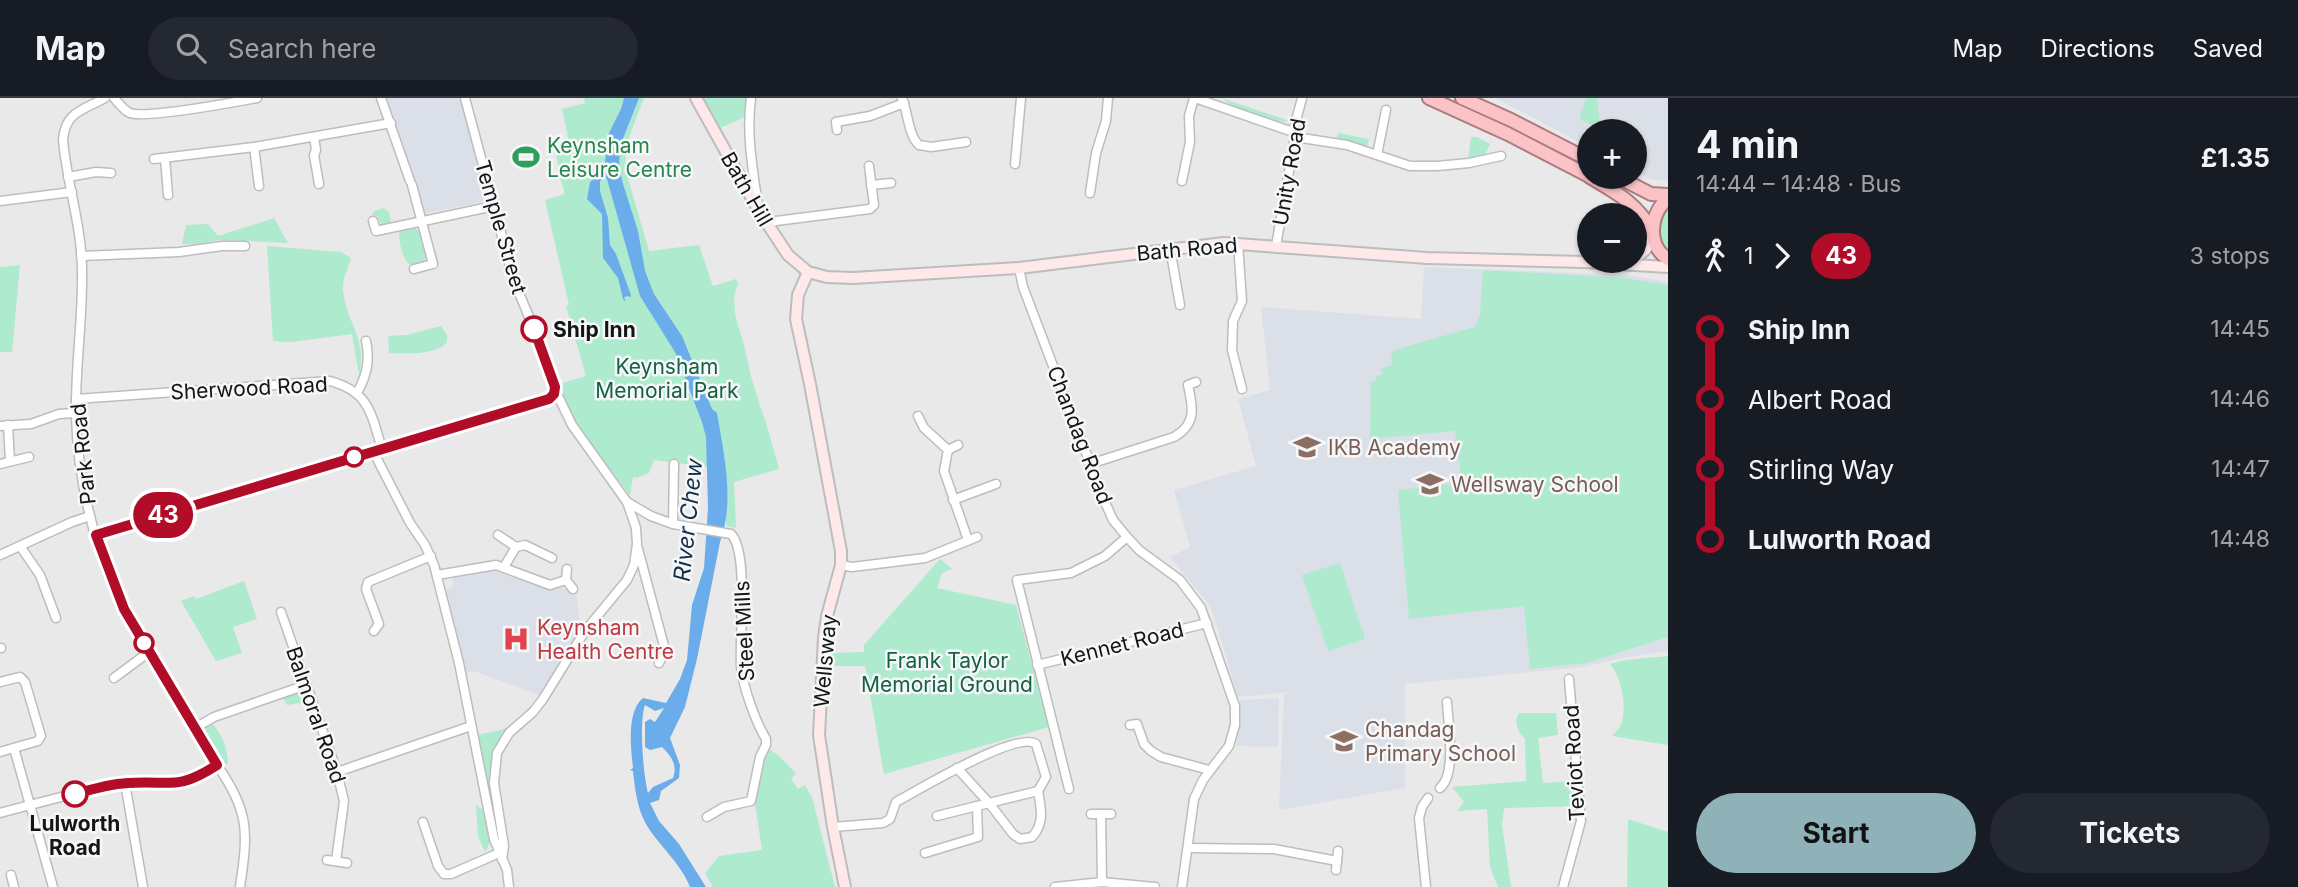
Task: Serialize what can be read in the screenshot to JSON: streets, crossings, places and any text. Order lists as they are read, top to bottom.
{
  "streets": {
    "main road": ["Bath Hill", "Bath Road", "Wellsway"],
    "street": [
      "Unity Road",
      "Temple Street",
      "Sherwood Road",
      "Chandag Road",
      "Park Road",
      "Steel Mills",
      "Kennet Road",
      "Balmoral Road",
      "Teviot Road"
    ]
  },
  "crossings": [
    ["Unity Road", "Bath Road"],
    ["Bath Hill", "Bath Road"],
    ["Bath Hill", "Wellsway"],
    ["Temple Street", "Steel Mills"],
    ["Bath Road", "Chandag Road"],
    ["Bath Road", "Wellsway"],
    ["Sherwood Road", "Park Road"],
    ["Chandag Road", "Kennet Road"]
  ],
  "water": ["River Chew"],
  "parks": ["Keynsham Memorial Park", "Frank Taylor Memorial Ground"],
  "places": {
    "sports": ["Keynsham Leisure Centre"],
    "other": ["Ship Inn", "Lulworth Road"],
    "school or university": ["IKB Academy", "Wellsway School", "Chandag Primary School"],
    "hospital": ["Keynsham Health Centre"]
  },
  "lines": ["bus line 43"],
  "page": {
    "header": "Map",
    "search": "Search here",
    "nav": ["Map", "Directions", "Saved"],
    "on_map": "43",
    "heading": ["4 min", "14:44 – 14:48 · Bus", "£1.35"],
    "map_buttons": ["+", "−"],
    "legs": ["1", "43", "3 stops"],
    "list": [
      {
        "name": "Ship Inn",
        "value": "14:45"
      },
      {
        "name": "Albert Road",
        "value": "14:46"
      },
      {
        "name": "Stirling Way",
        "value": "14:47"
      },
      {
        "name": "Lulworth Road",
        "value": "14:48"
      }
    ],
    "buttons": ["Start", "Tickets"]
  }
}
